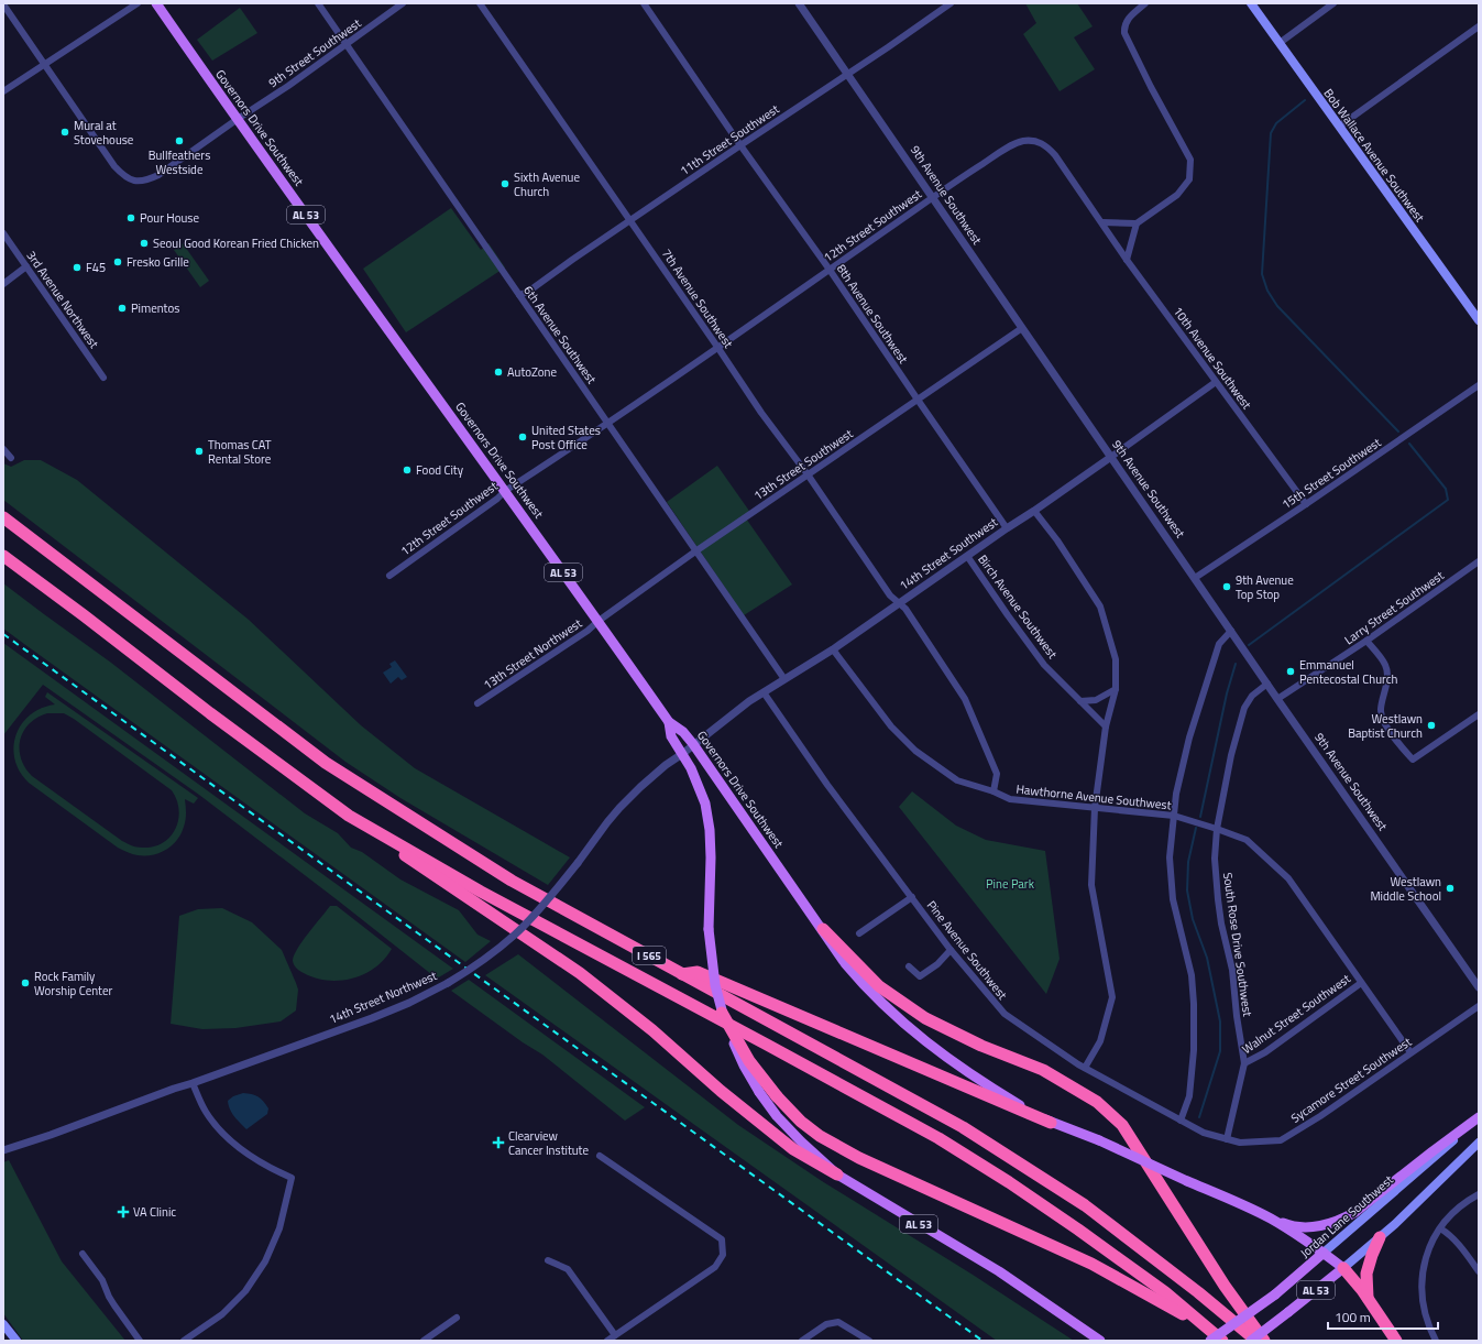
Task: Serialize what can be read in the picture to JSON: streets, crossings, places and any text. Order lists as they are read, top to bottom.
{
  "streets": {
    "highway": ["I 565"],
    "main road": [
      "Governors Drive Southwest",
      "Bob Wallace Avenue Southwest",
      "AL 53",
      "Jordan Lane Southwest"
    ],
    "street": [
      "9th Street Southwest",
      "11th Street Southwest",
      "9th Avenue Southwest",
      "12th Street Southwest",
      "7th Avenue Southwest",
      "3rd Avenue Northwest",
      "8th Avenue Southwest",
      "6th Avenue Southwest",
      "10th Avenue Southwest",
      "13th Street Southwest",
      "15th Street Southwest",
      "14th Street Southwest",
      "Birch Avenue Southwest",
      "Larry Street Southwest",
      "13th Street Northwest",
      "Hawthorne Avenue Southwest",
      "South Rose Drive Southwest",
      "Pine Avenue Southwest",
      "14th Street Northwest",
      "Walnut Street Southwest",
      "Sycamore Street Southwest"
    ]
  },
  "crossings": [
    ["9th Street Southwest", "Governors Drive Southwest"],
    ["9th Street Southwest", "6th Avenue Southwest"],
    ["Governors Drive Southwest", "AL 53"],
    ["Governors Drive Southwest", "12th Street Southwest"],
    ["Governors Drive Southwest", "13th Street Southwest"],
    ["Governors Drive Southwest", "14th Street Southwest"],
    ["Governors Drive Southwest", "13th Street Northwest"],
    ["Governors Drive Southwest", "14th Street Northwest"],
    ["11th Street Southwest", "9th Avenue Southwest"],
    ["11th Street Southwest", "7th Avenue Southwest"],
    ["11th Street Southwest", "8th Avenue Southwest"],
    ["11th Street Southwest", "6th Avenue Southwest"],
    ["9th Avenue Southwest", "12th Street Southwest"],
    ["9th Avenue Southwest", "13th Street Southwest"],
    ["9th Avenue Southwest", "15th Street Southwest"],
    ["9th Avenue Southwest", "14th Street Southwest"],
    ["9th Avenue Southwest", "Larry Street Southwest"],
    ["9th Avenue Southwest", "South Rose Drive Southwest"],
    ["AL 53", "14th Street Northwest"],
    ["AL 53", "Jordan Lane Southwest"],
    ["12th Street Southwest", "7th Avenue Southwest"],
    ["12th Street Southwest", "8th Avenue Southwest"],
    ["12th Street Southwest", "6th Avenue Southwest"],
    ["12th Street Southwest", "10th Avenue Southwest"],
    ["7th Avenue Southwest", "13th Street Southwest"],
    ["7th Avenue Southwest", "14th Street Southwest"],
    ["7th Avenue Southwest", "Hawthorne Avenue Southwest"],
    ["8th Avenue Southwest", "13th Street Southwest"],
    ["8th Avenue Southwest", "14th Street Southwest"],
    ["6th Avenue Southwest", "13th Street Southwest"],
    ["6th Avenue Southwest", "14th Street Southwest"],
    ["10th Avenue Southwest", "15th Street Southwest"],
    ["10th Avenue Southwest", "14th Street Southwest"],
    ["13th Street Southwest", "13th Street Northwest"],
    ["14th Street Southwest", "Birch Avenue Southwest"],
    ["14th Street Southwest", "Hawthorne Avenue Southwest"],
    ["14th Street Southwest", "Pine Avenue Southwest"],
    ["14th Street Southwest", "14th Street Northwest"],
    ["Hawthorne Avenue Southwest", "South Rose Drive Southwest"],
    ["Hawthorne Avenue Southwest", "Walnut Street Southwest"],
    ["Hawthorne Avenue Southwest", "Sycamore Street Southwest"],
    ["South Rose Drive Southwest", "Pine Avenue Southwest"],
    ["South Rose Drive Southwest", "Walnut Street Southwest"],
    ["South Rose Drive Southwest", "Sycamore Street Southwest"],
    ["Pine Avenue Southwest", "Sycamore Street Southwest"]
  ],
  "parks": ["Pine Park"],
  "places": {
    "other": [
      "Mural at Stovehouse",
      "Bullfeathers Westside",
      "Sixth Avenue Church",
      "Pour House",
      "Seoul Good Korean Fried Chicken",
      "Fresko Grille",
      "F45",
      "Pimentos",
      "AutoZone",
      "United States Post Office",
      "Thomas CAT Rental Store",
      "Food City",
      "9th Avenue Top Stop",
      "Emmanuel Pentecostal Church",
      "Westlawn Baptist Church",
      "Westlawn Middle School",
      "Rock Family Worship Center"
    ],
    "health": ["Clearview Cancer Institute", "VA Clinic"]
  },
  "scale_bar": "100 m"
}
